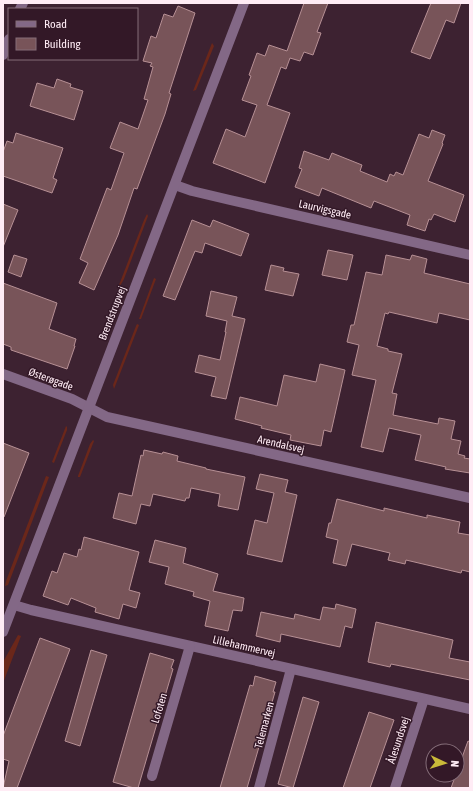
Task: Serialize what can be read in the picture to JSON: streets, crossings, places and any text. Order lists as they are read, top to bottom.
{
  "streets": {
    "street": [
      "Laurvigsgade",
      "Brendstrupvej",
      "Østerøgade",
      "Arendalsvej",
      "Lillehammervej",
      "Lofoten",
      "Telemarken",
      "Ålesundsvej"
    ]
  },
  "crossings": [
    ["Laurvigsgade", "Brendstrupvej"],
    ["Brendstrupvej", "Østerøgade"],
    ["Brendstrupvej", "Arendalsvej"],
    ["Brendstrupvej", "Lillehammervej"],
    ["Østerøgade", "Arendalsvej"],
    ["Lillehammervej", "Lofoten"],
    ["Lillehammervej", "Telemarken"],
    ["Lillehammervej", "Ålesundsvej"]
  ],
  "legend": ["Road", "Building"],
  "north": "right"
}
